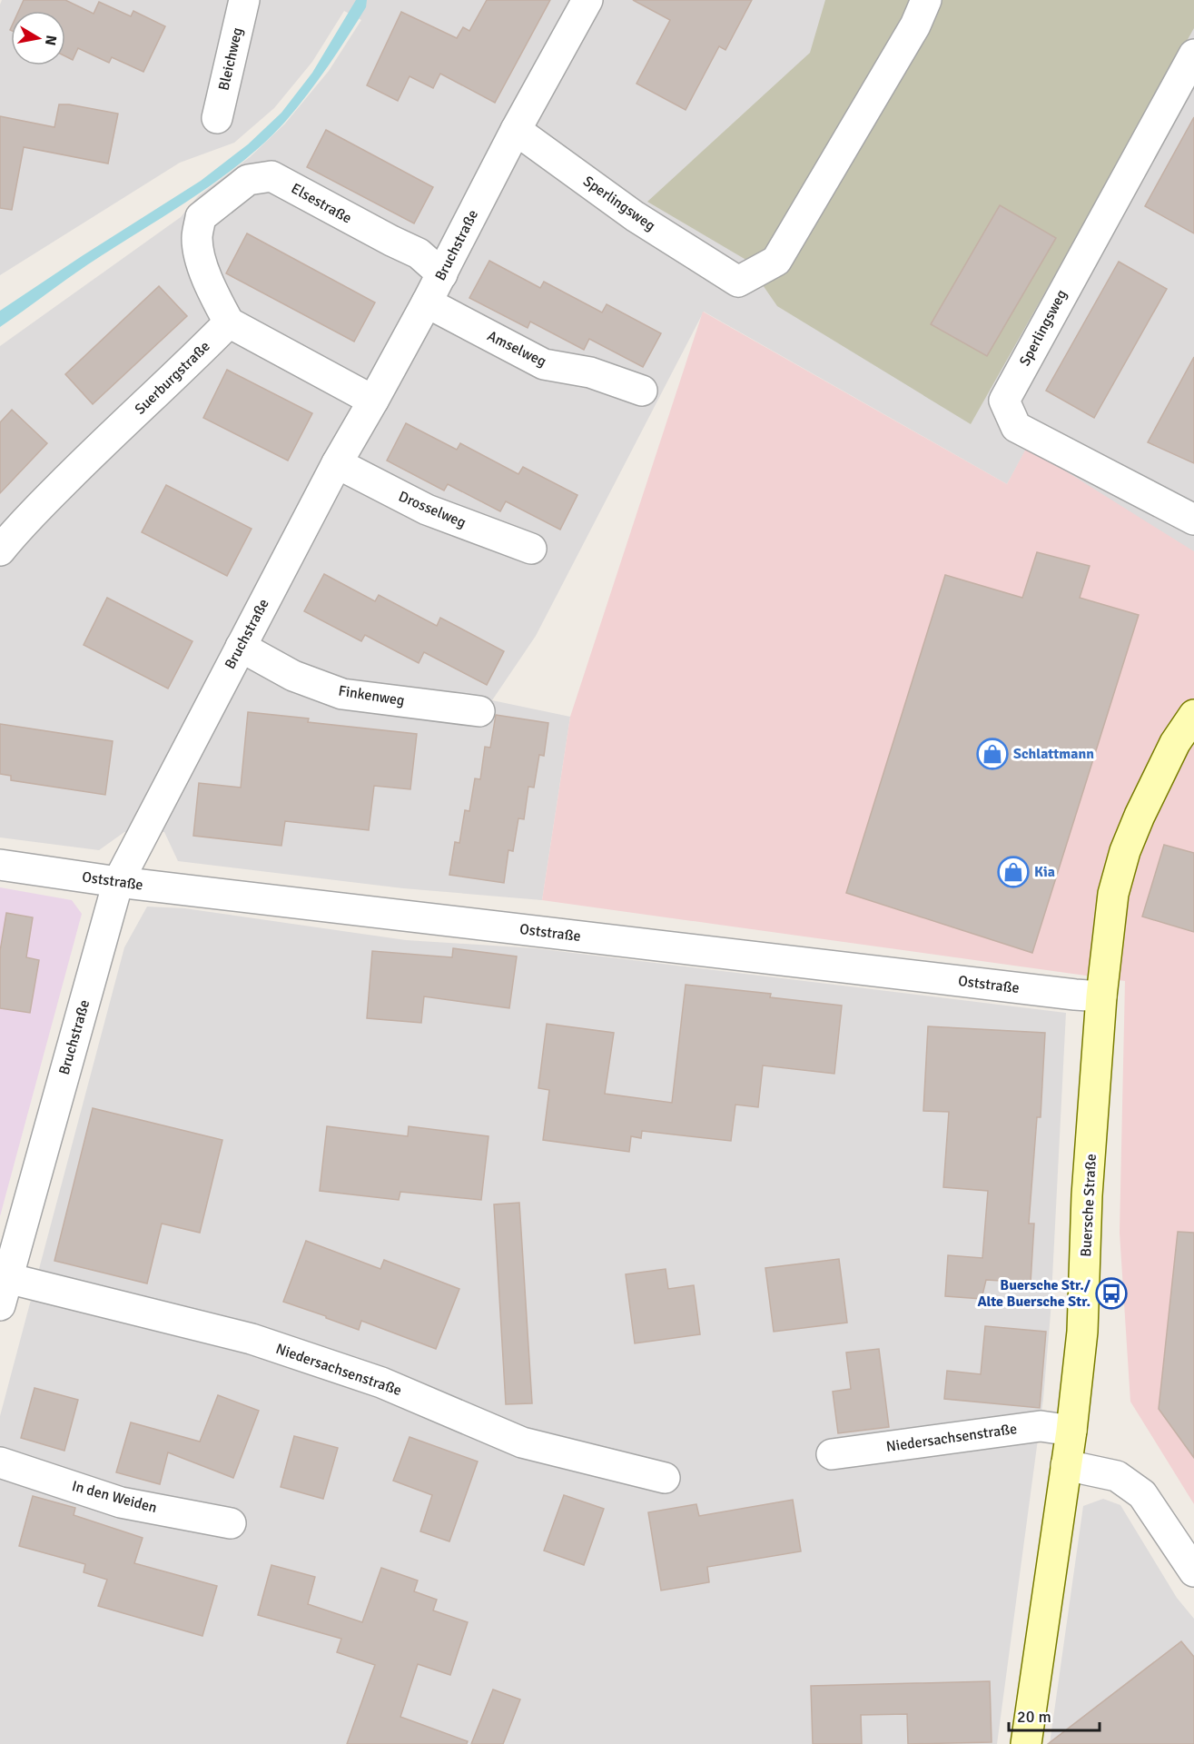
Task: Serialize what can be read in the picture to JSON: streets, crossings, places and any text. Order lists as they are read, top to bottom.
{
  "streets": {
    "main road": ["Buersche Straße"],
    "street": [
      "Bleichweg",
      "Elsestraße",
      "Sperlingsweg",
      "Bruchstraße",
      "Amselweg",
      "Suerburgstraße",
      "Drosselweg",
      "Finkenweg",
      "Oststraße",
      "Niedersachsenstraße",
      "In den Weiden"
    ]
  },
  "crossings": [
    ["Elsestraße", "Bruchstraße"],
    ["Elsestraße", "Suerburgstraße"],
    ["Sperlingsweg", "Bruchstraße"],
    ["Bruchstraße", "Amselweg"],
    ["Bruchstraße", "Drosselweg"],
    ["Bruchstraße", "Finkenweg"],
    ["Bruchstraße", "Oststraße"],
    ["Bruchstraße", "Niedersachsenstraße"],
    ["Oststraße", "Buersche Straße"],
    ["Buersche Straße", "Niedersachsenstraße"]
  ],
  "places": {
    "shop": ["Schlattmann", "Kia"],
    "bus stop": ["Buersche Str./ Alte Buersche Str."]
  },
  "scale_bar": "20 m",
  "north": "right"
}
